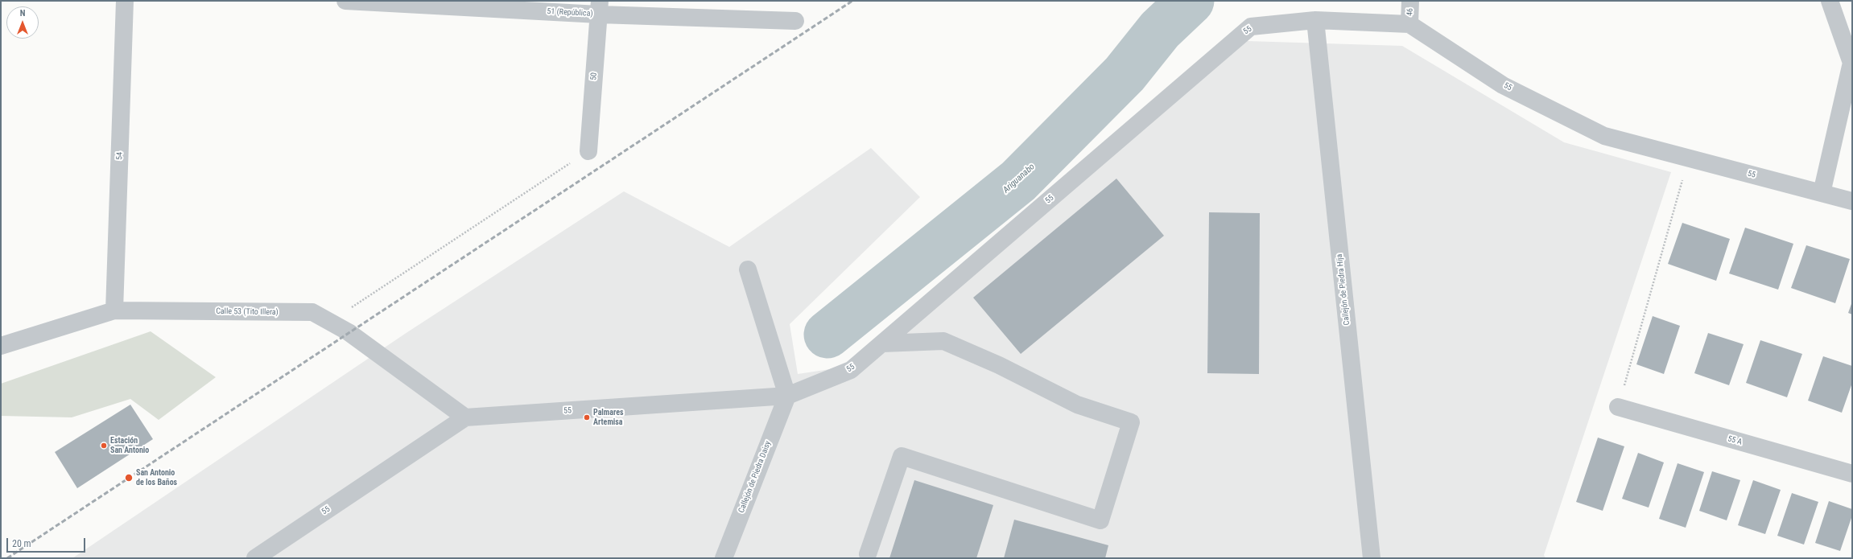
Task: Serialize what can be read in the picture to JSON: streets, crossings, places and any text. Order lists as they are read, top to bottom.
{
  "streets": {
    "street": [
      "46",
      "51 (República)",
      "55",
      "50",
      "54",
      "Callejón de Piedra Hija",
      "Calle 53 (Tito Illera)",
      "55 A",
      "Callejón de Piedra Daisy"
    ]
  },
  "crossings": [
    ["46", "55"],
    ["51 (República)", "50"],
    ["55", "Callejón de Piedra Hija"],
    ["55", "Calle 53 (Tito Illera)"],
    ["55", "Callejón de Piedra Daisy"],
    ["54", "Calle 53 (Tito Illera)"]
  ],
  "water": ["Ariguanabo"],
  "places": ["Palmares Artemisa", "Estación San Antonio", "San Antonio de los Baños"],
  "scale_bar": "20 m",
  "north": "top"
}
